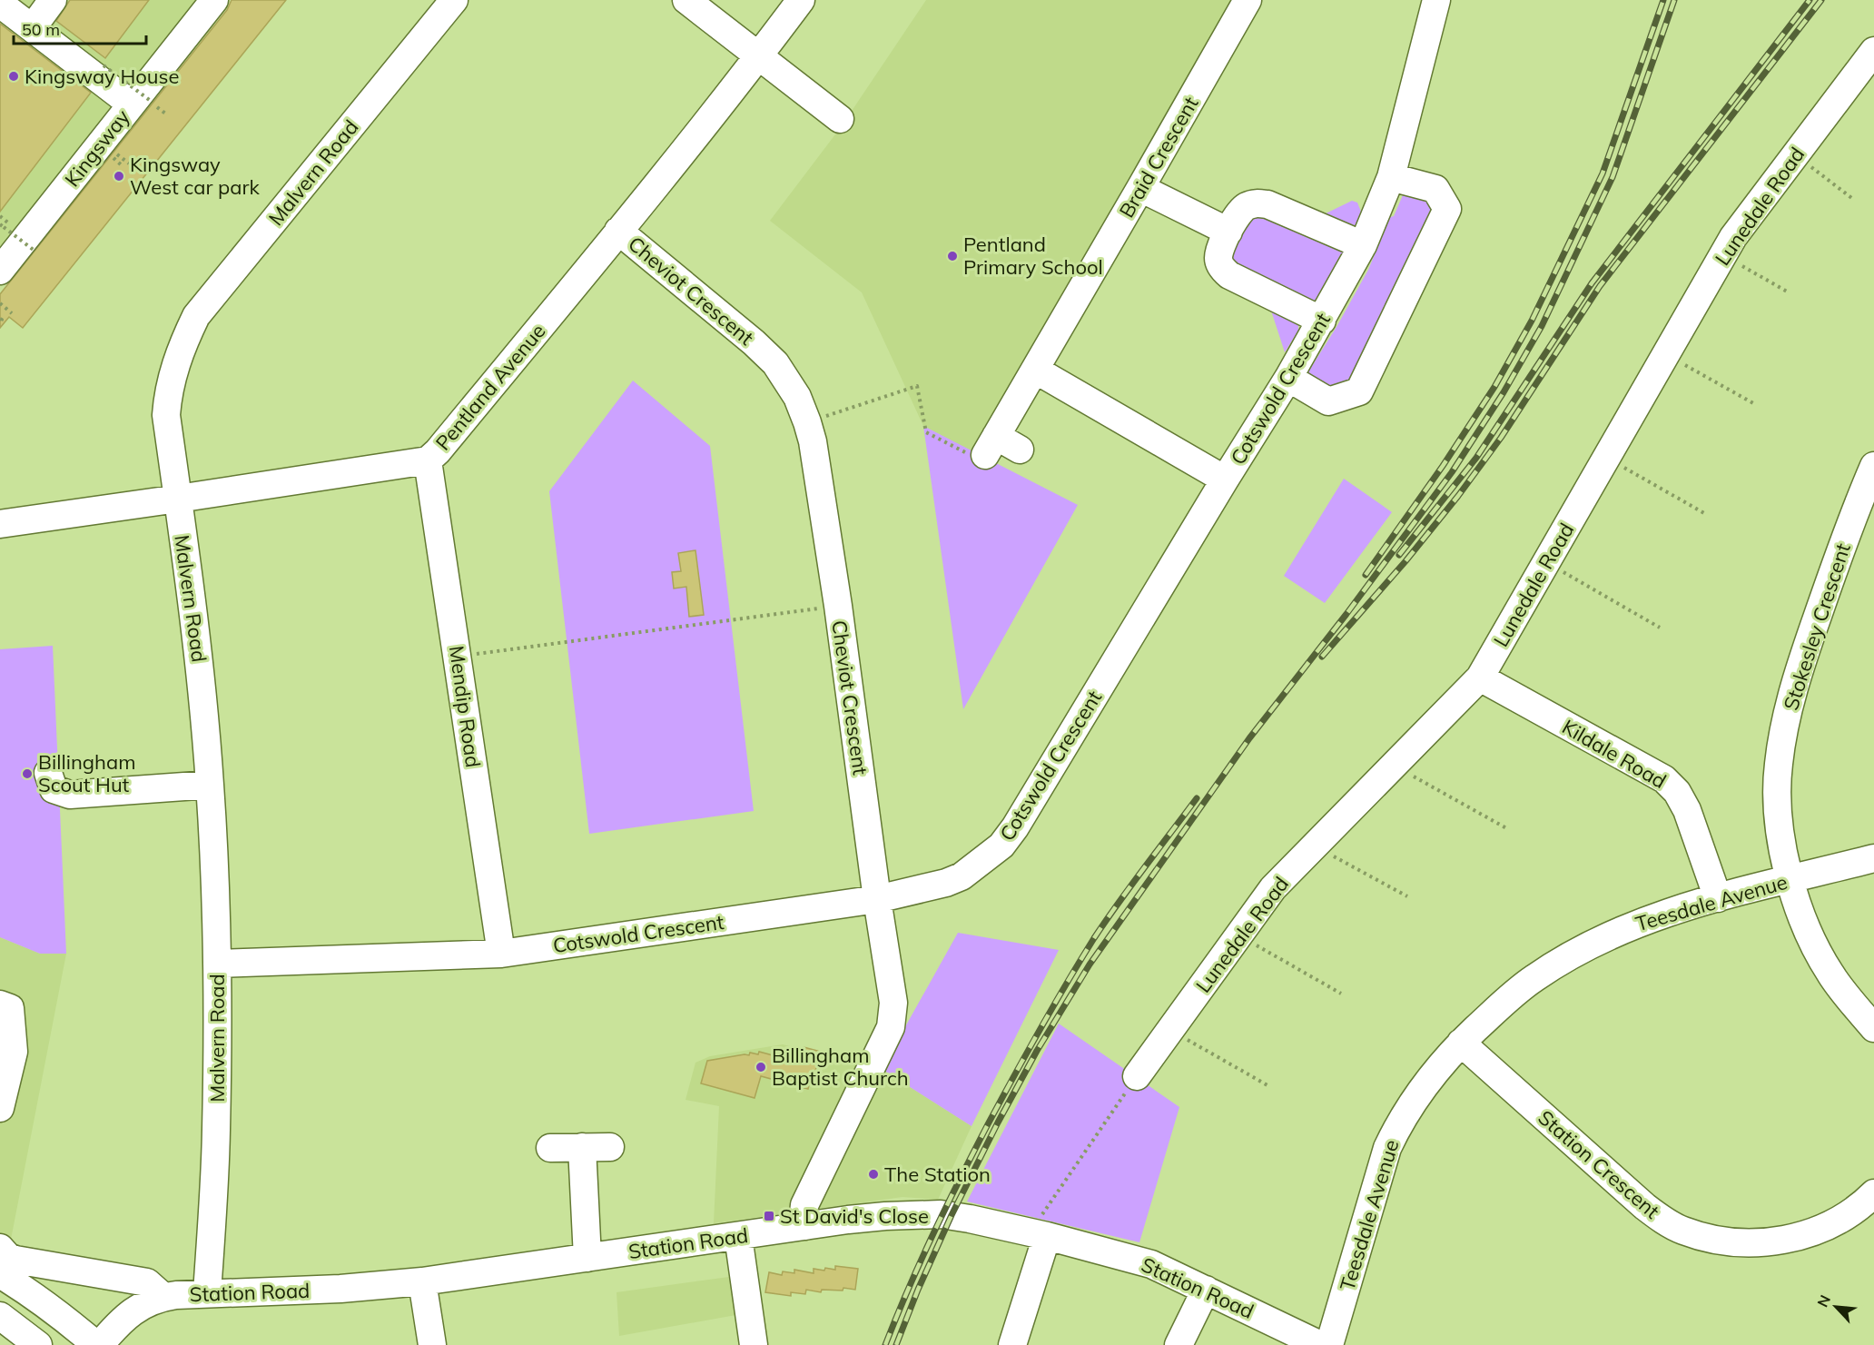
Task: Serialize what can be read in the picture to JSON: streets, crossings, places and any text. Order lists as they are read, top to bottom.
{
  "streets": {
    "street": [
      "Kingsway",
      "Braid Crescent",
      "Malvern Road",
      "Lunedale Road",
      "Cheviot Crescent",
      "Pentland Avenue",
      "Cotswold Crescent",
      "Stokesley Crescent",
      "Mendip Road",
      "Kildale Road",
      "Teesdale Avenue",
      "Station Crescent",
      "Station Road"
    ]
  },
  "crossings": [
    ["Malvern Road", "Pentland Avenue"],
    ["Malvern Road", "Cotswold Crescent"],
    ["Malvern Road", "Station Road"],
    ["Lunedale Road", "Kildale Road"],
    ["Cheviot Crescent", "Pentland Avenue"],
    ["Cheviot Crescent", "Cotswold Crescent"],
    ["Cheviot Crescent", "Station Road"],
    ["Pentland Avenue", "Mendip Road"],
    ["Cotswold Crescent", "Mendip Road"],
    ["Stokesley Crescent", "Teesdale Avenue"],
    ["Kildale Road", "Teesdale Avenue"],
    ["Teesdale Avenue", "Station Crescent"]
  ],
  "places": {
    "other": [
      "Kingsway House",
      "Kingsway West car park",
      "Pentland Primary School",
      "Billingham Scout Hut",
      "Billingham Baptist Church",
      "The Station"
    ],
    "transit": ["St David's Close"]
  },
  "scale_bar": "50 m",
  "north": "top left"
}
